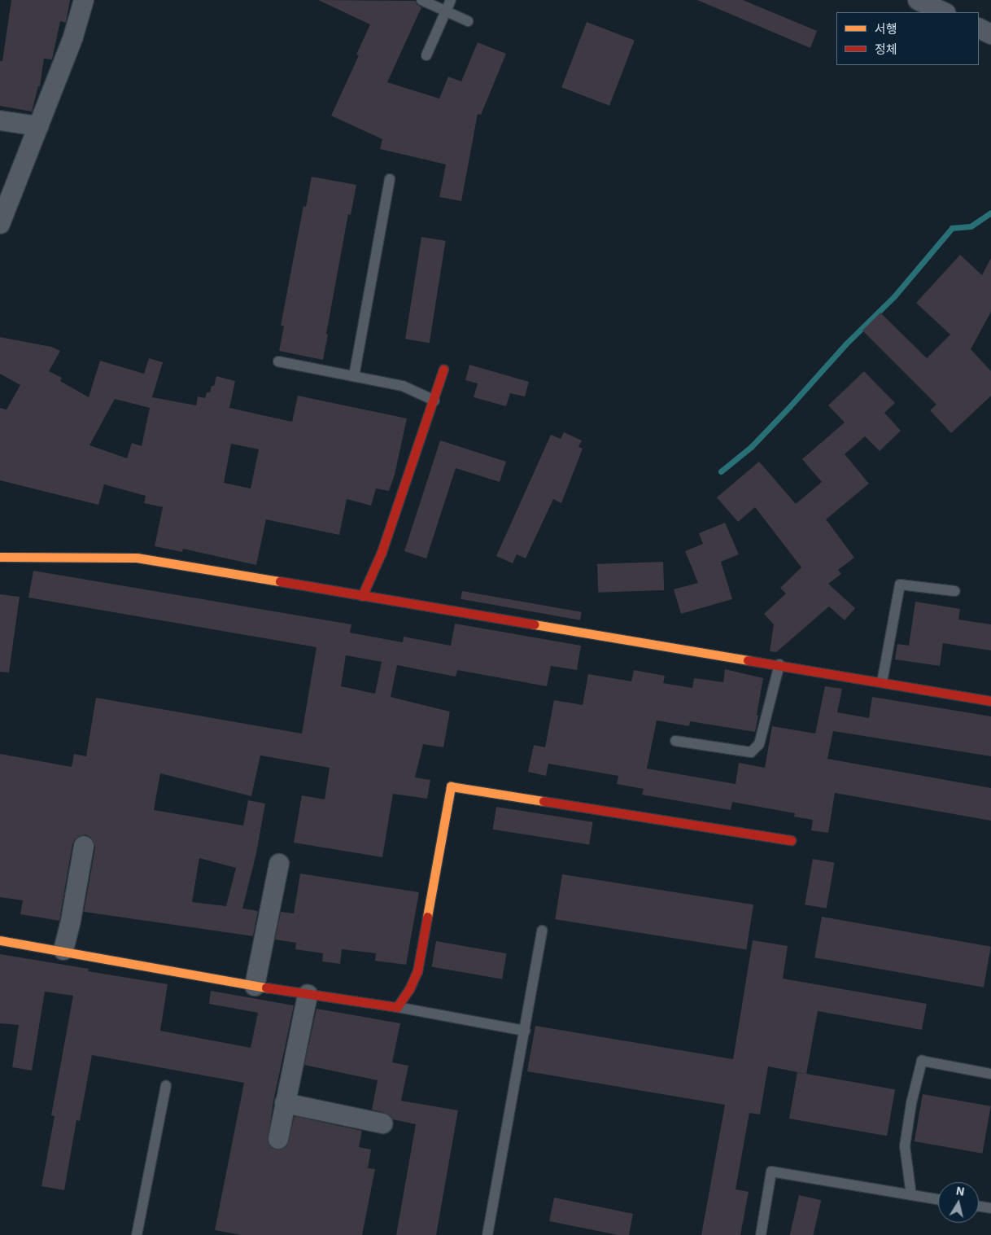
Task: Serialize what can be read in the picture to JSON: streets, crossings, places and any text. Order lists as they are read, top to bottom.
{
  "legend": ["서행", "정체"],
  "north": "top"
}
